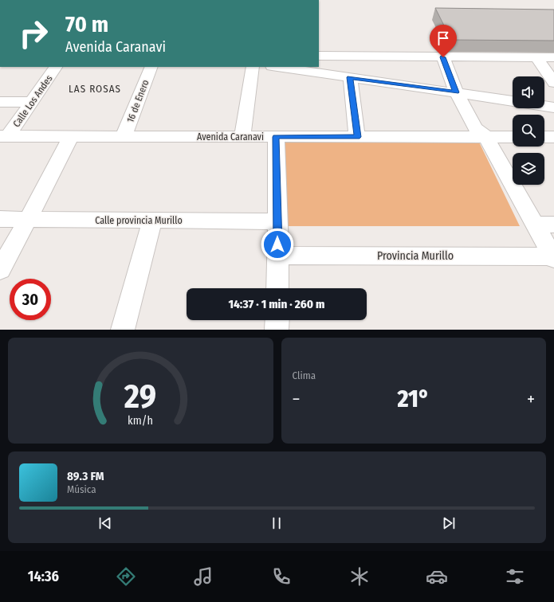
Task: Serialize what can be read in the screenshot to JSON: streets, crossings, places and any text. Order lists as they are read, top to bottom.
{
  "streets": {
    "street": [
      "Calle Los Andes",
      "16 de Enero",
      "Avenida Caranavi",
      "Calle provincia Murillo",
      "Provincia Murillo"
    ]
  },
  "crossings": [
    ["Calle Los Andes", "Avenida Caranavi"],
    ["16 de Enero", "Avenida Caranavi"]
  ],
  "districts": ["LAS ROSAS"],
  "page": {
    "turn": ["70 m", "Avenida Caranavi"],
    "limit": "30",
    "trip": "14:37 · 1 min · 260 m",
    "tile": "Clima",
    "heat": ["−", "21°", "+"],
    "song": ["89.3 FM", "Música"],
    "tabs": "14:36",
    "gauge": ["29", "km/h"]
  }
}
